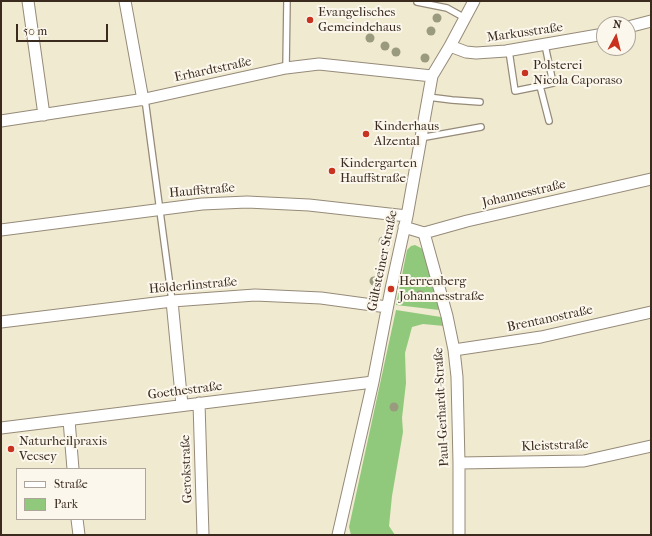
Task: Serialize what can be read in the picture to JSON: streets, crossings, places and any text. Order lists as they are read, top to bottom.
{
  "streets": {
    "street": [
      "Markusstraße",
      "Erhardtstraße",
      "Hauffstraße",
      "Johannesstraße",
      "Gültsteiner Straße",
      "Hölderlinstraße",
      "Brentanostraße",
      "Goethestraße",
      "Paul-Gerhardt-Straße",
      "Kleiststraße",
      "Gerokstraße"
    ]
  },
  "crossings": [
    ["Markusstraße", "Gültsteiner Straße"],
    ["Erhardtstraße", "Gültsteiner Straße"],
    ["Hauffstraße", "Gültsteiner Straße"],
    ["Johannesstraße", "Paul-Gerhardt-Straße"],
    ["Gültsteiner Straße", "Hölderlinstraße"],
    ["Gültsteiner Straße", "Goethestraße"],
    ["Brentanostraße", "Paul-Gerhardt-Straße"],
    ["Goethestraße", "Gerokstraße"],
    ["Paul-Gerhardt-Straße", "Kleiststraße"]
  ],
  "places": [
    "Evangelisches Gemeindehaus",
    "Polsterei Nicola Caporaso",
    "Kinderhaus Alzental",
    "Kindergarten Hauffstraße",
    "Herrenberg Johannesstraße",
    "Naturheilpraxis Vecsey"
  ],
  "legend": ["Straße", "Park"],
  "scale_bar": "50 m",
  "north": "top"
}
